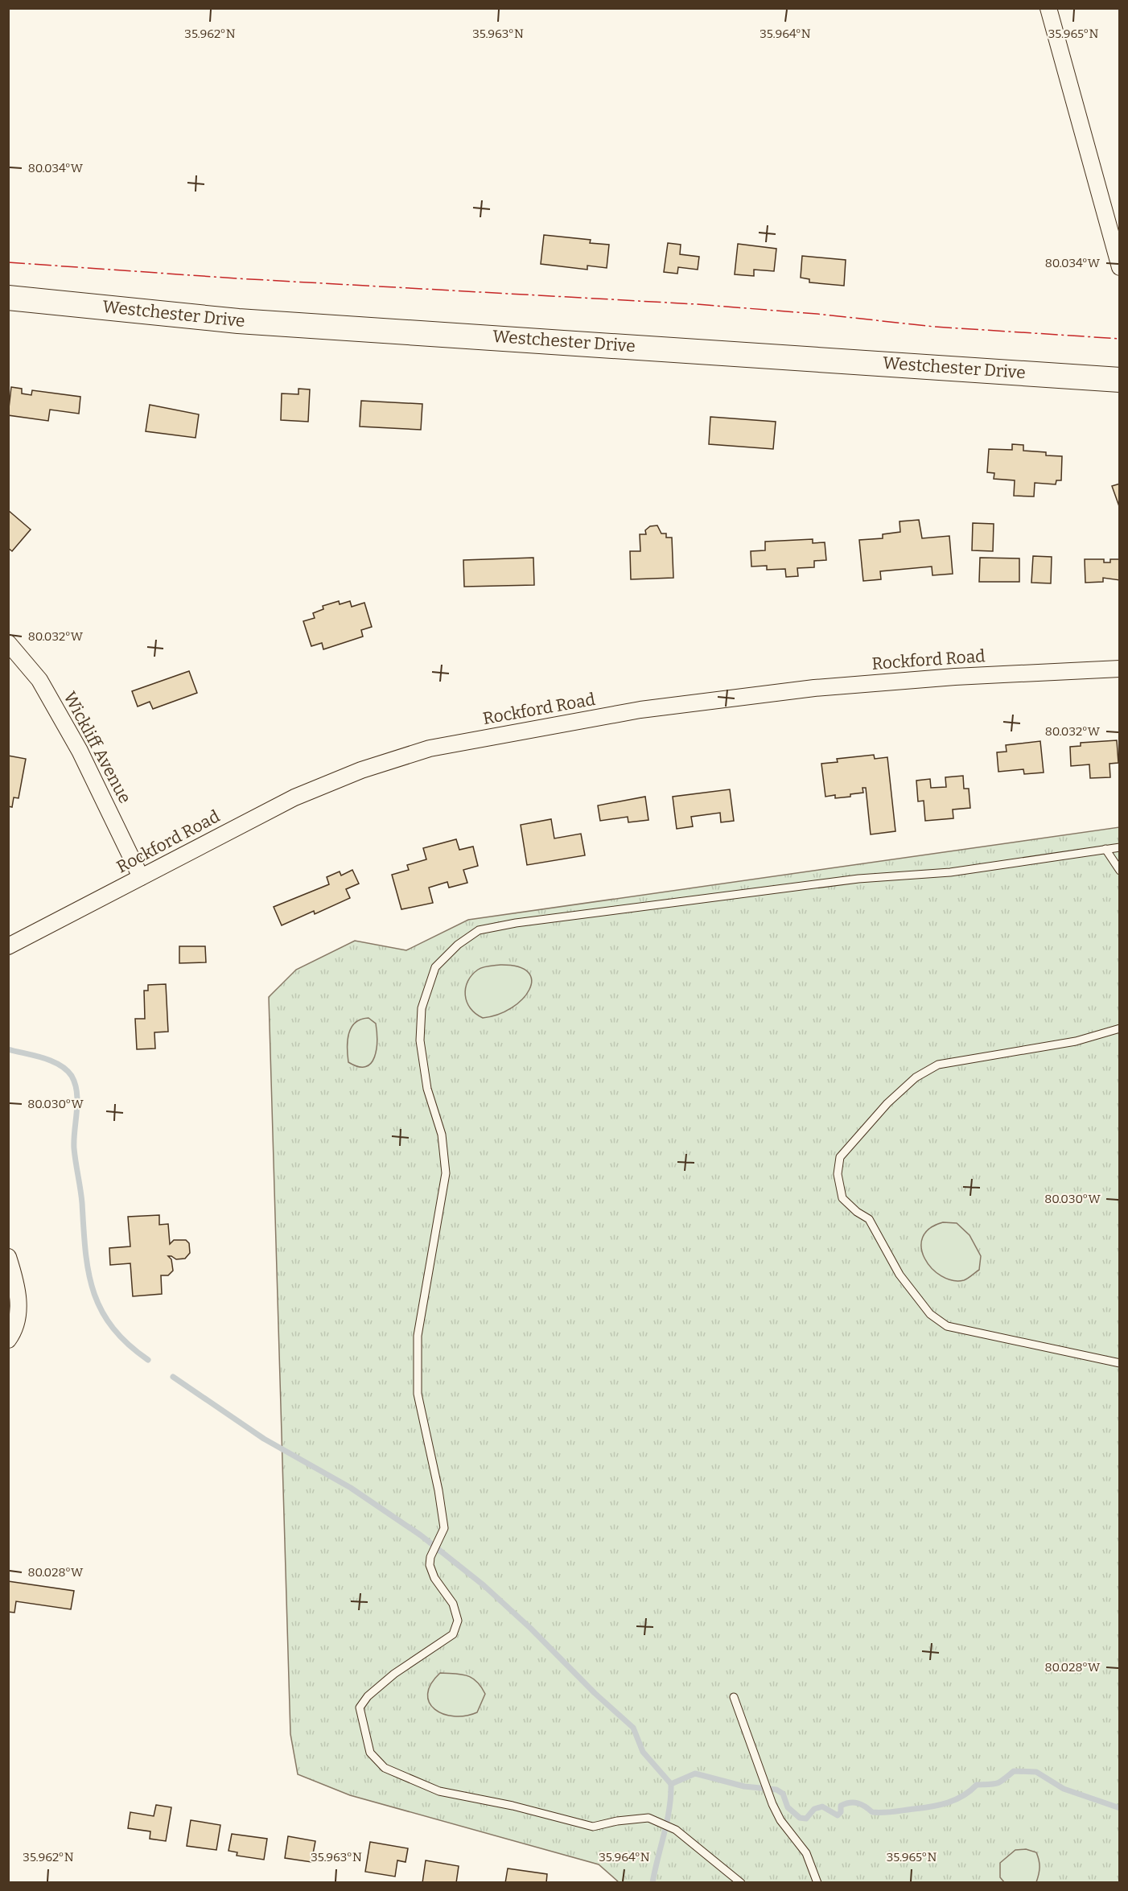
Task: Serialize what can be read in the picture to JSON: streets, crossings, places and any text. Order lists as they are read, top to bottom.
{
  "streets": {
    "main road": ["Westchester Drive"],
    "street": ["Rockford Road", "Wickliff Avenue"]
  },
  "crossings": [
    ["Rockford Road", "Wickliff Avenue"]
  ],
  "coordinates": [
    "35.962°N",
    "35.963°N",
    "35.964°N",
    "35.965°N",
    "80.034°W",
    "80.032°W",
    "80.030°W",
    "80.028°W"
  ]
}
